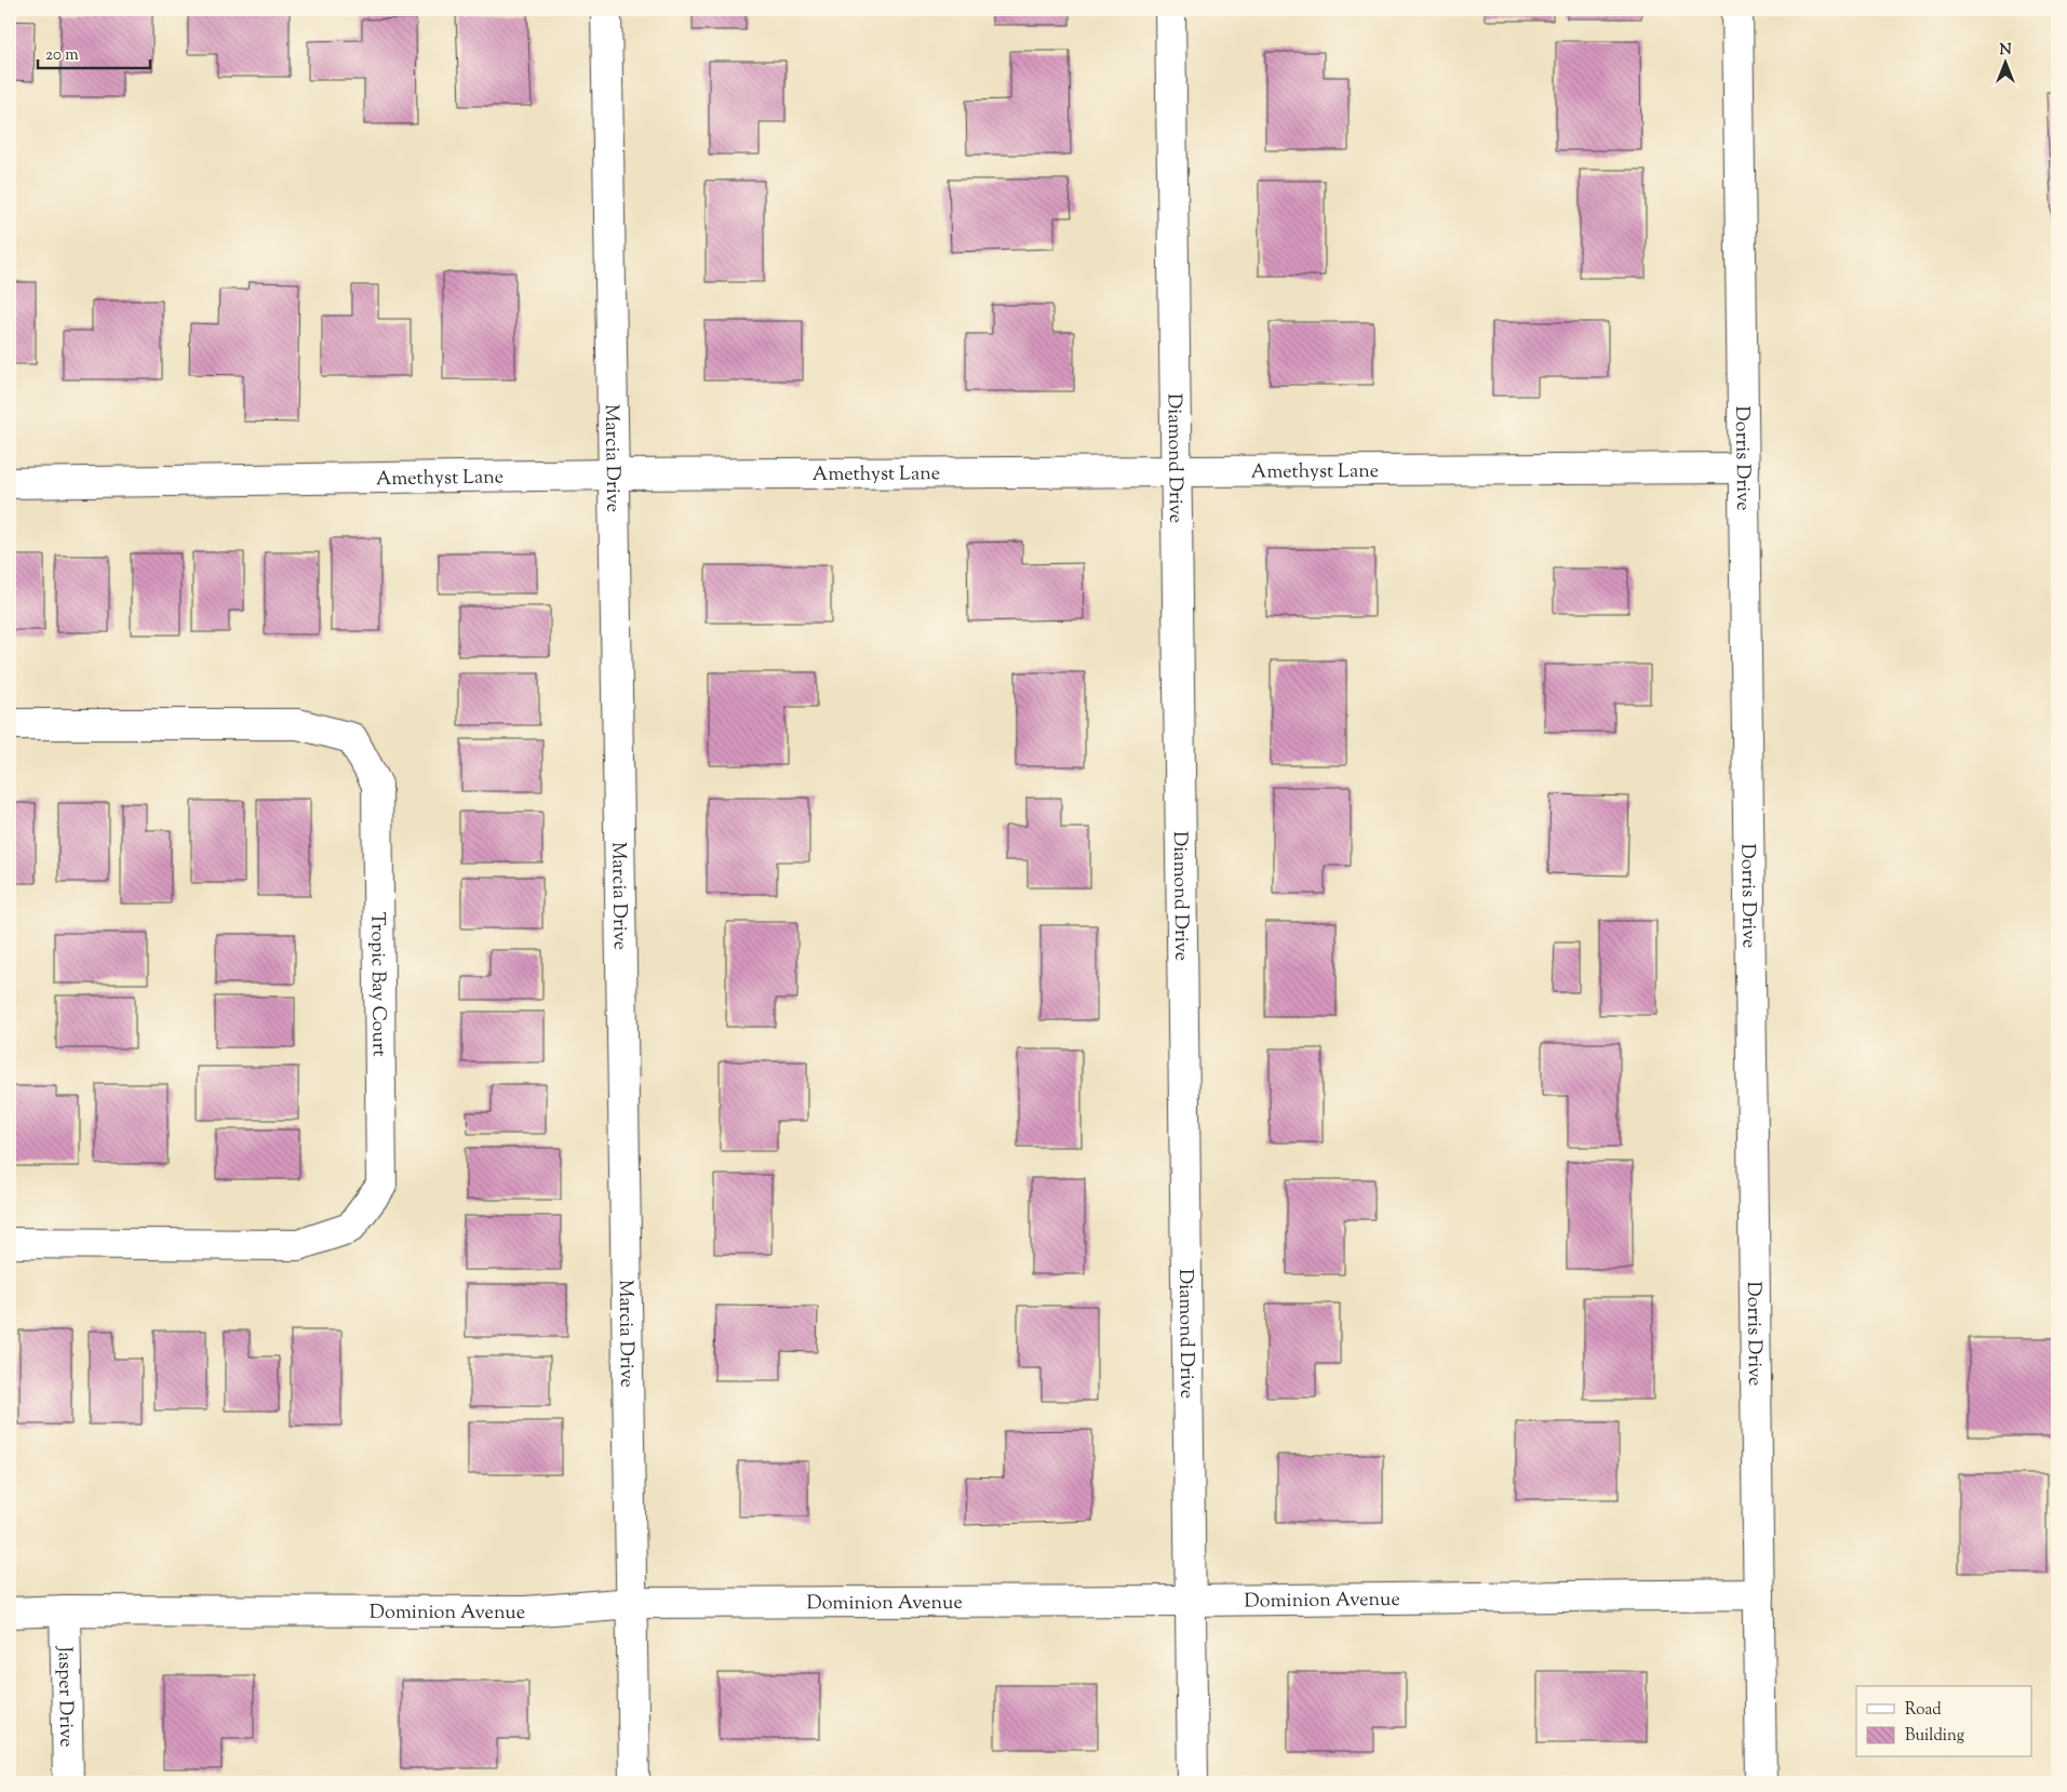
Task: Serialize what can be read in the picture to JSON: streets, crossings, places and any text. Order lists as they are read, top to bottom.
{
  "streets": {
    "street": [
      "Marcia Drive",
      "Diamond Drive",
      "Dorris Drive",
      "Amethyst Lane",
      "Tropic Bay Court",
      "Dominion Avenue",
      "Jasper Drive"
    ]
  },
  "crossings": [
    ["Marcia Drive", "Amethyst Lane"],
    ["Marcia Drive", "Dominion Avenue"],
    ["Diamond Drive", "Amethyst Lane"],
    ["Diamond Drive", "Dominion Avenue"],
    ["Dorris Drive", "Amethyst Lane"],
    ["Dorris Drive", "Dominion Avenue"],
    ["Dominion Avenue", "Jasper Drive"]
  ],
  "legend": ["Road", "Building"],
  "scale_bar": "20 m",
  "north": "top"
}
